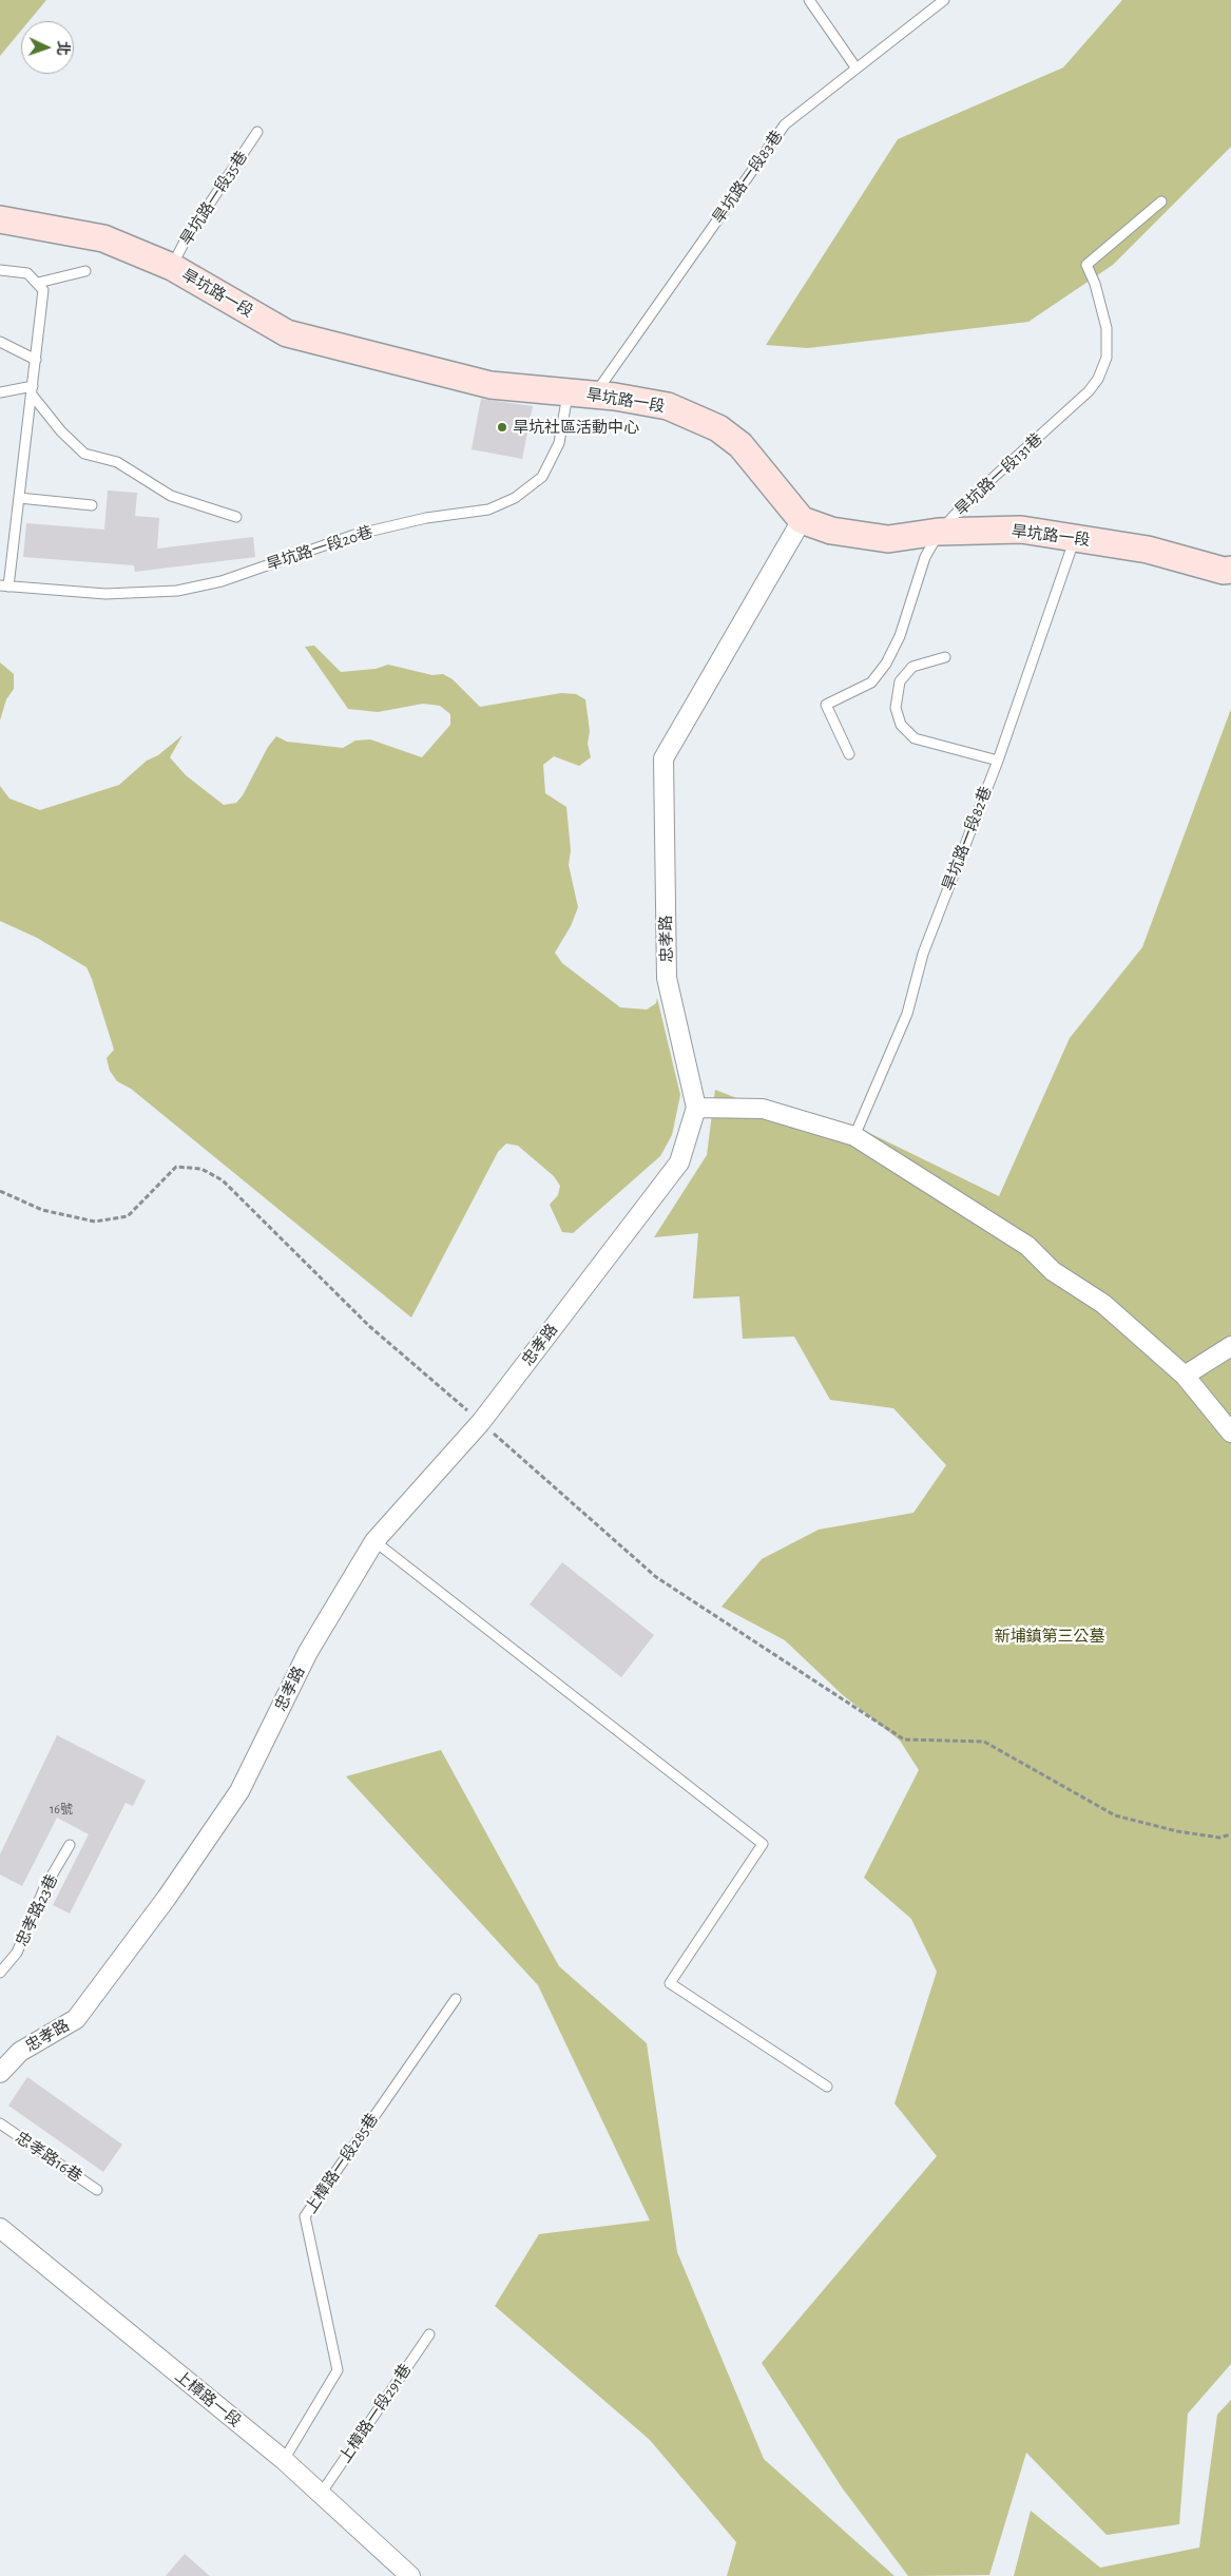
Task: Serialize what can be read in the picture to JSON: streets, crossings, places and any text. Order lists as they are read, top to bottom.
{
  "streets": {
    "street": ["旱坑路一段", "忠孝路", "上樟路一段"],
    "lane": [
      "旱坑路一段83巷",
      "旱坑路一段35巷",
      "旱坑路一段131巷",
      "旱坑路一段20巷",
      "旱坑路一段82巷",
      "忠孝路23巷",
      "忠孝路16巷",
      "上樟路一段285巷",
      "上樟路一段291巷"
    ]
  },
  "crossings": [
    ["旱坑路一段83巷", "旱坑路一段"],
    ["旱坑路一段35巷", "旱坑路一段"],
    ["旱坑路一段", "旱坑路一段131巷"],
    ["旱坑路一段", "旱坑路一段20巷"],
    ["旱坑路一段", "旱坑路一段82巷"],
    ["旱坑路一段", "忠孝路"],
    ["上樟路一段285巷", "上樟路一段"],
    ["上樟路一段", "上樟路一段291巷"]
  ],
  "parks": ["新埔鎮第三公墓"],
  "places": ["旱坑社區活動中心"],
  "house_numbers": ["16號"],
  "north": "right"
}
